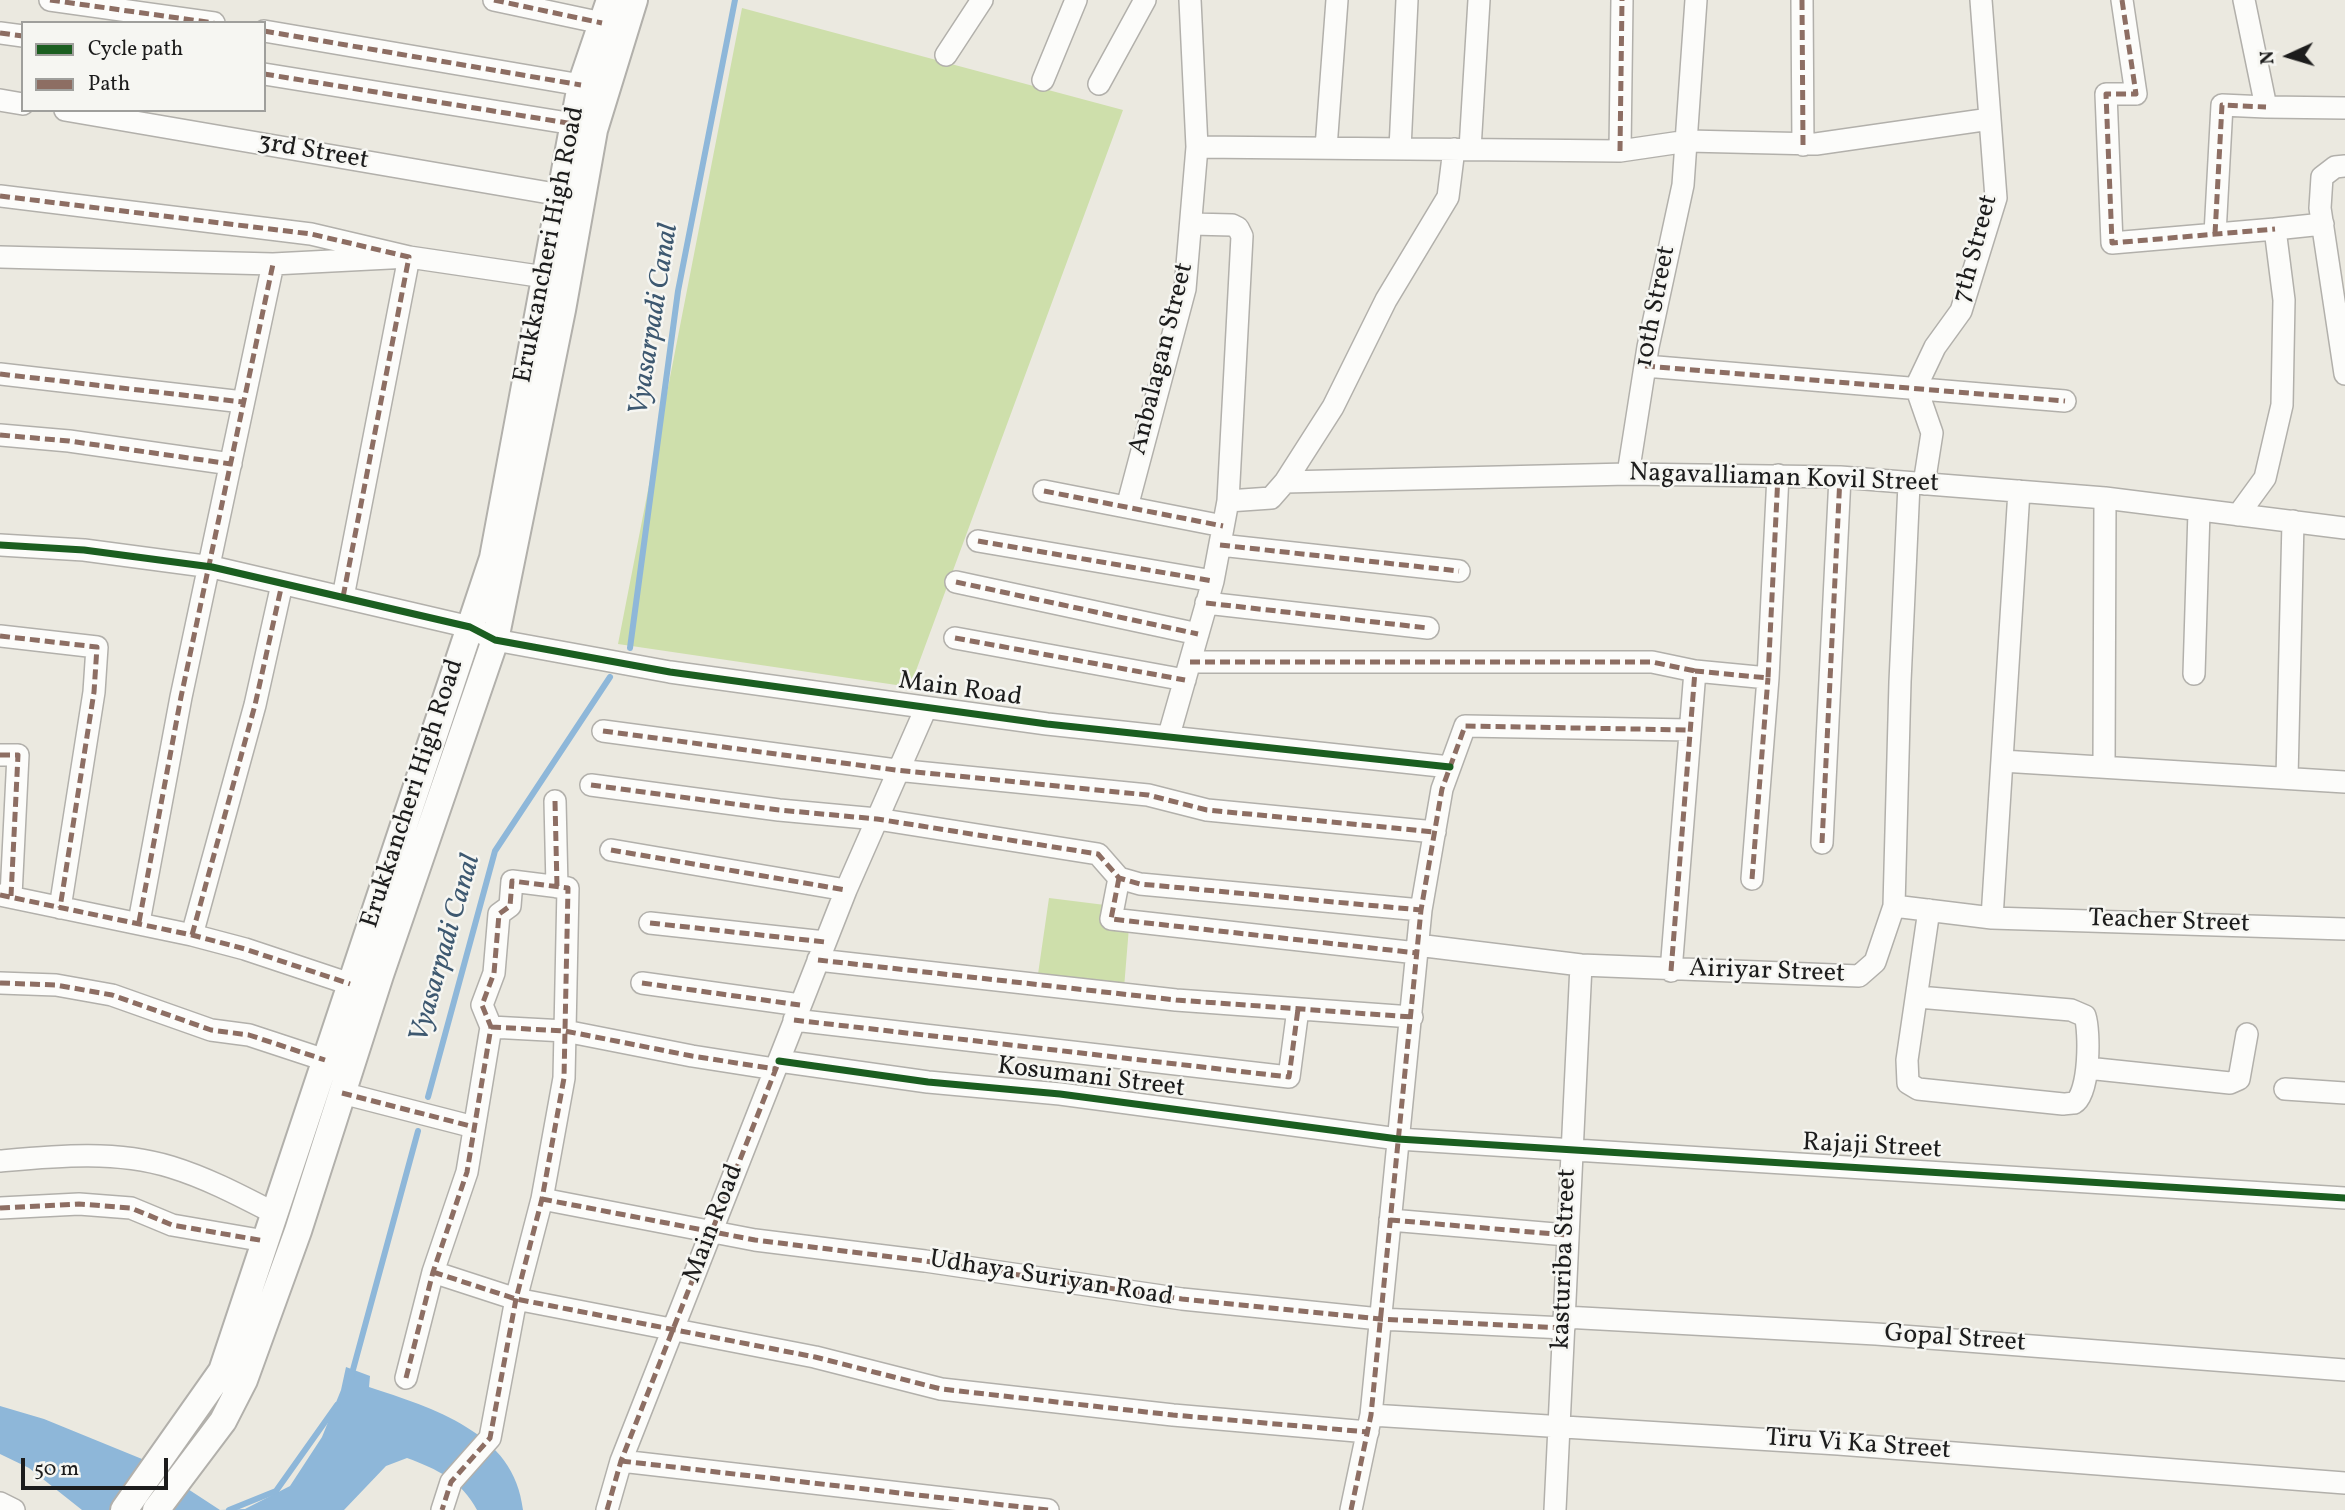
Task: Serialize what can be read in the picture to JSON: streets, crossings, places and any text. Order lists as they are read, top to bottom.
{
  "streets": {
    "main road": ["Erukkancheri High Road"],
    "street": [
      "3rd Street",
      "7th Street",
      "10th Street",
      "Anbalagan Street",
      "Nagavalliaman Kovil Street",
      "Main Road",
      "Teacher Street",
      "Airiyar Street",
      "Kosumani Street",
      "Rajaji Street",
      "kasturiba Street",
      "Udhaya Suriyan Road",
      "Gopal Street",
      "Tiru Vi Ka Street"
    ]
  },
  "crossings": [
    ["3rd Street", "Erukkancheri High Road"],
    ["Erukkancheri High Road", "Main Road"],
    ["10th Street", "Nagavalliaman Kovil Street"],
    ["Nagavalliaman Kovil Street", "Airiyar Street"],
    ["Main Road", "Kosumani Street"],
    ["Main Road", "Udhaya Suriyan Road"],
    ["Main Road", "Tiru Vi Ka Street"],
    ["Airiyar Street", "kasturiba Street"],
    ["Kosumani Street", "Rajaji Street"],
    ["Rajaji Street", "kasturiba Street"],
    ["kasturiba Street", "Udhaya Suriyan Road"],
    ["kasturiba Street", "Gopal Street"],
    ["kasturiba Street", "Tiru Vi Ka Street"],
    ["Udhaya Suriyan Road", "Gopal Street"]
  ],
  "water": ["Vyasarpadi Canal"],
  "legend": ["Cycle path", "Path"],
  "scale_bar": "50 m",
  "north": "left"
}
